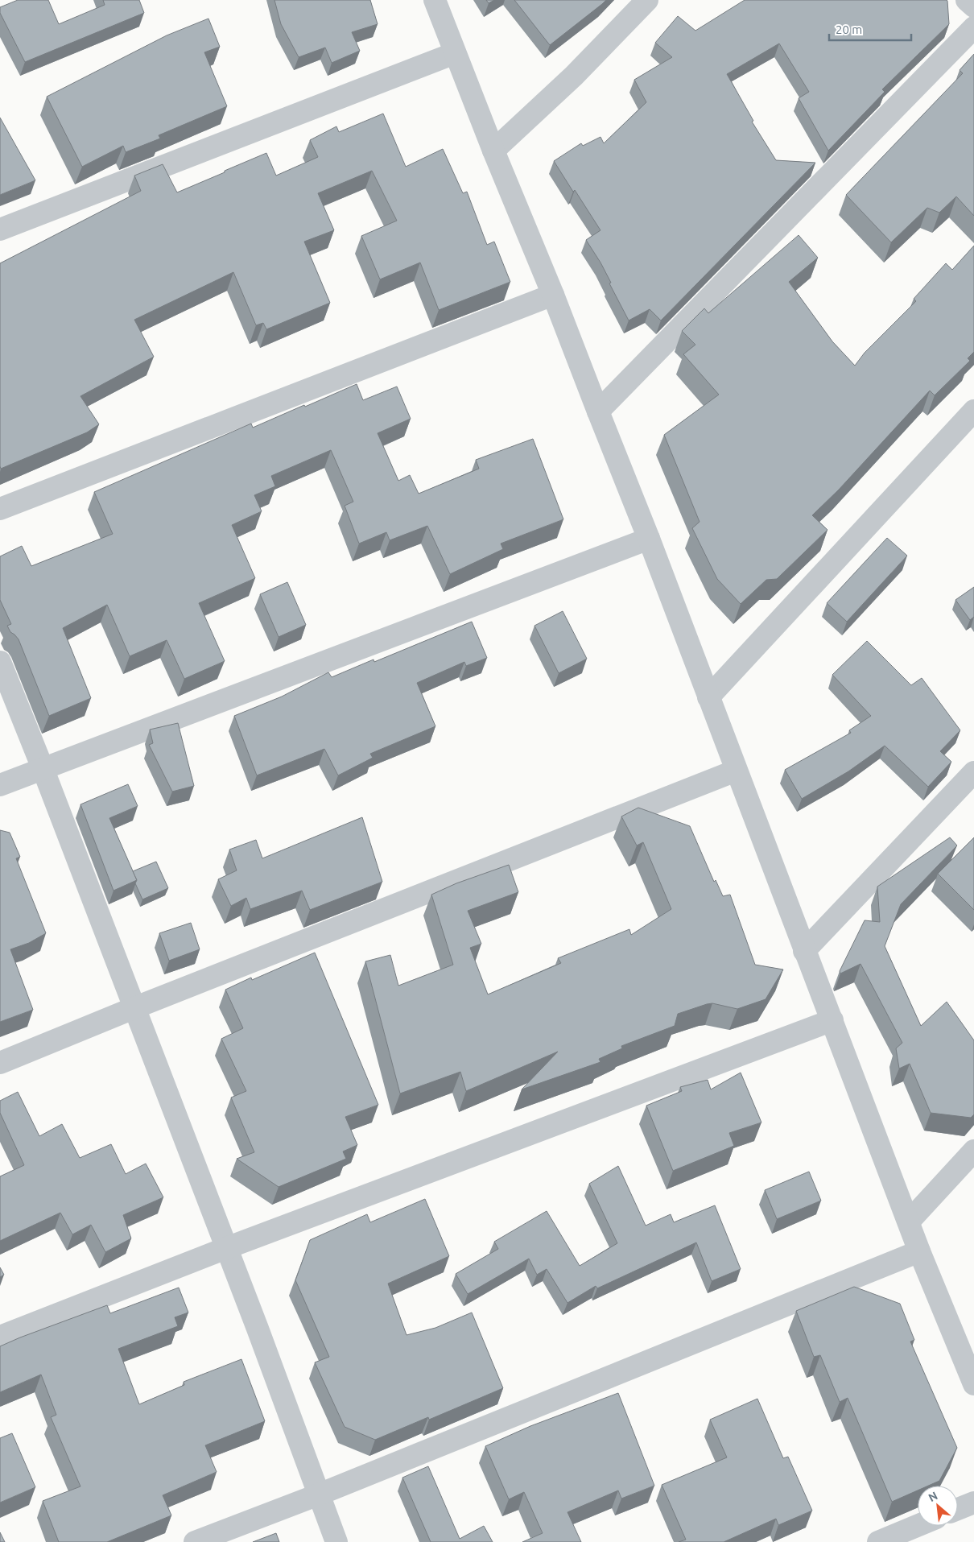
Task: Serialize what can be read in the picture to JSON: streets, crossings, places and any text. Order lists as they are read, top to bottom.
{
  "scale_bar": "20 m",
  "north": "top left"
}
